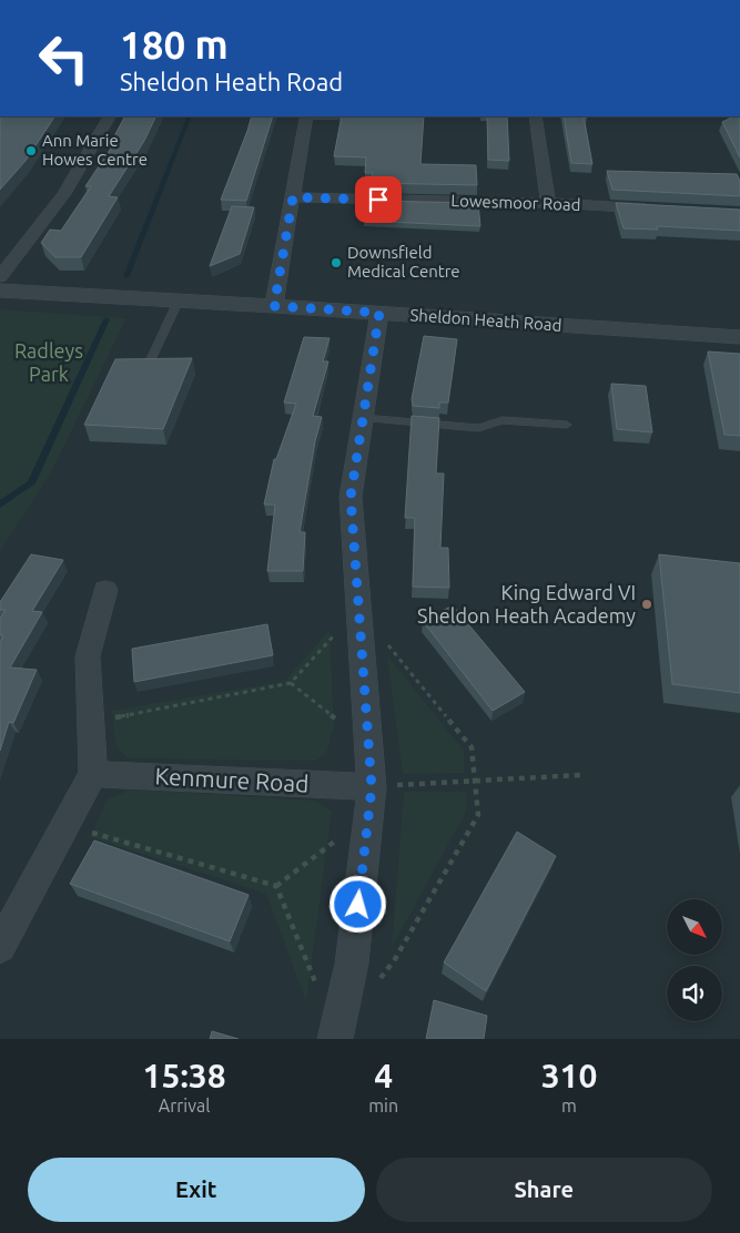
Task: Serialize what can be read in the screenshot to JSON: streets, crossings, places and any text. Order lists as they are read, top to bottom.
{
  "streets": {
    "street": ["Lowesmoor Road", "Sheldon Heath Road", "Kenmure Road"]
  },
  "parks": ["Radleys Park"],
  "places": ["Ann Marie Howes Centre", "Downsfield Medical Centre", "King Edward VI Sheldon Heath Academy"],
  "north": "bottom right",
  "page": {
    "turn": ["180 m", "Sheldon Heath Road"],
    "eta": [
      "15:38",
      "Arrival",
      "4",
      "min",
      "310",
      "m"
    ],
    "buttons": ["Exit", "Share"]
  }
}
